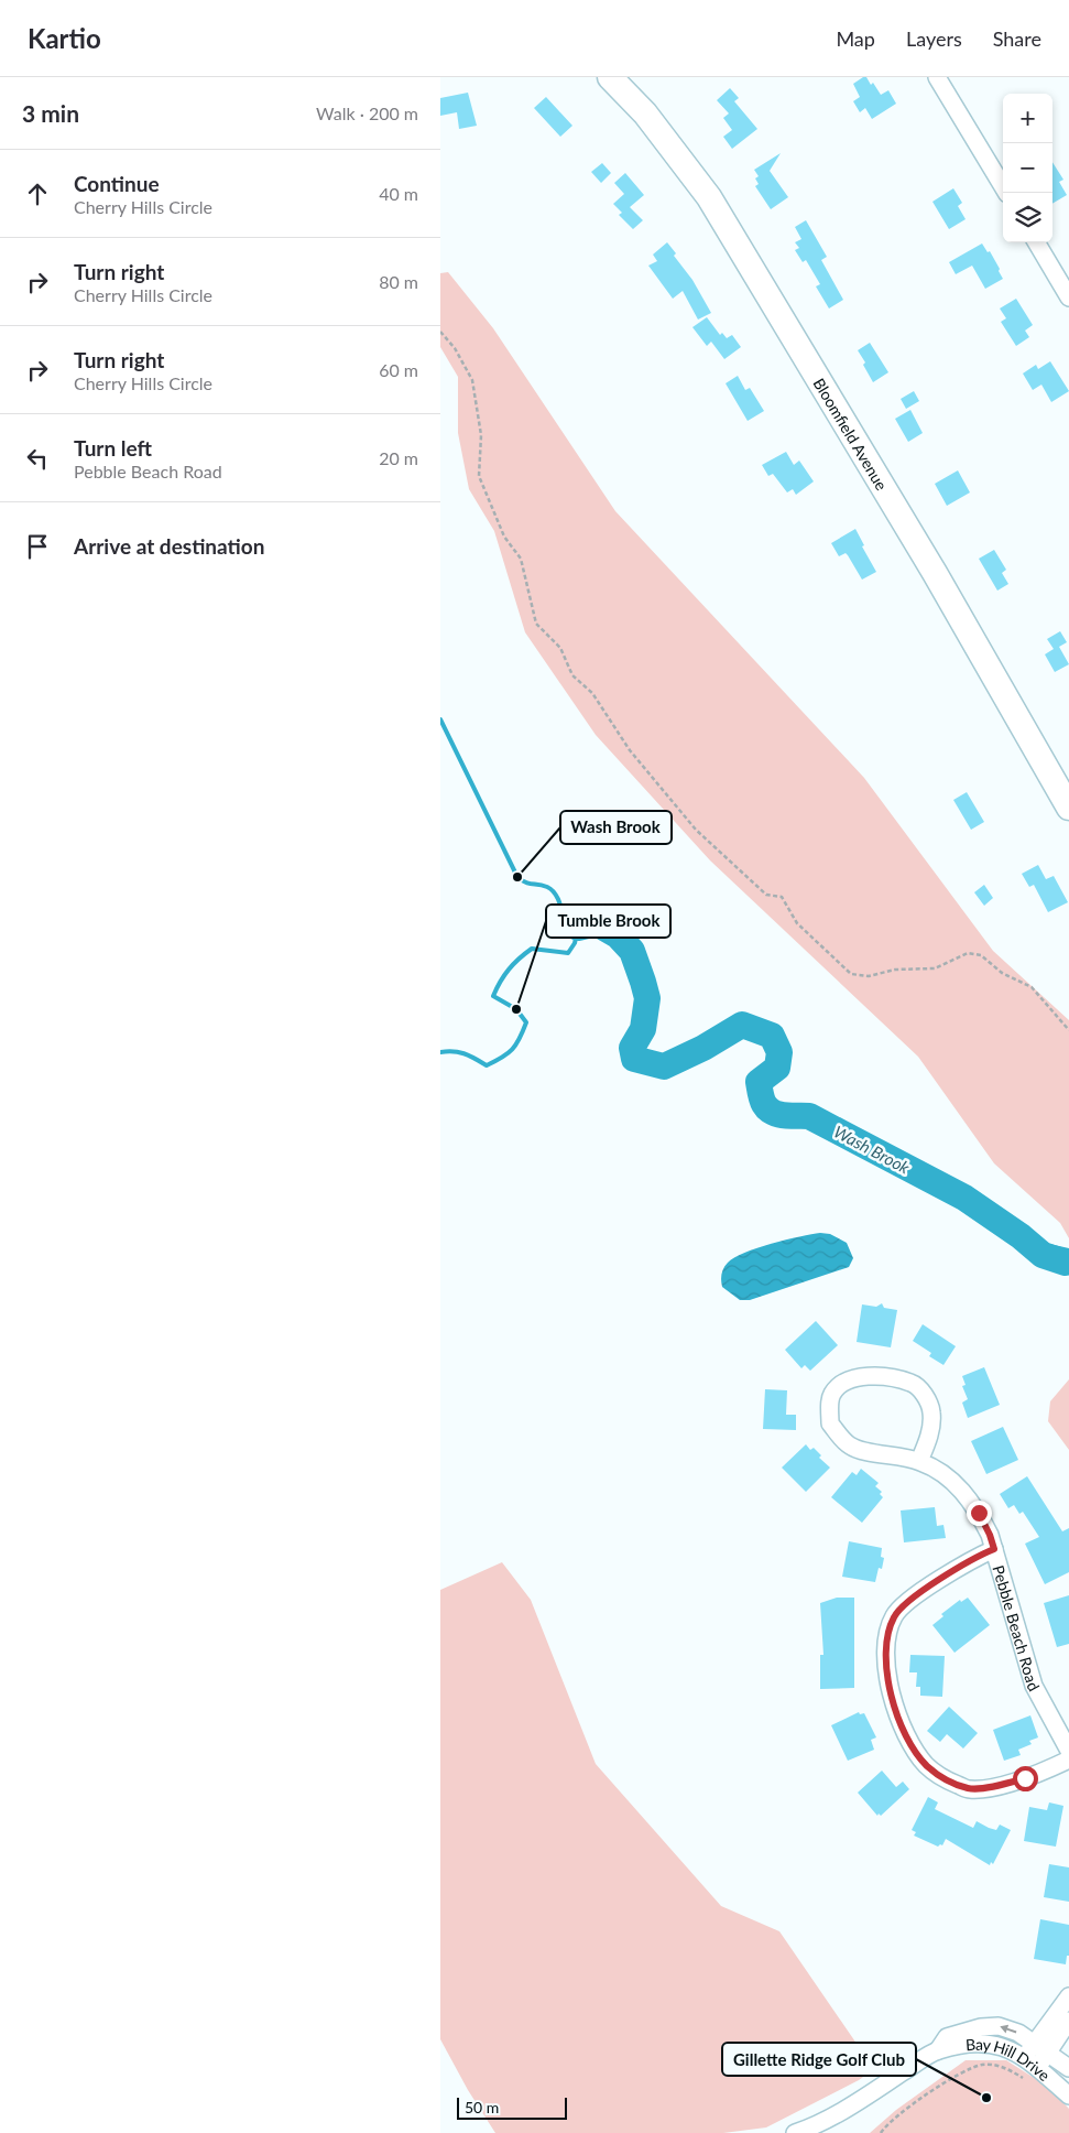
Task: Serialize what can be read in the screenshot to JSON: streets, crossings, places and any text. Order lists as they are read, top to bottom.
{
  "streets": {
    "main road": ["Bloomfield Avenue"],
    "street": ["Pebble Beach Road", "Bay Hill Drive"]
  },
  "water": ["Wash Brook"],
  "places": ["Wash Brook", "Tumble Brook", "Gillette Ridge Golf Club"],
  "scale_bar": "50 m",
  "page": {
    "header": "Kartio",
    "nav": ["Map", "Layers", "Share"],
    "heading": ["3 min", "Walk · 200 m"],
    "map_buttons": ["+", "−"],
    "list": [
      ["Continue", "Cherry Hills Circle", "40 m"],
      ["Turn right", "Cherry Hills Circle", "80 m"],
      ["Turn right", "Cherry Hills Circle", "60 m"],
      ["Turn left", "Pebble Beach Road", "20 m"],
      "Arrive at destination"
    ],
    "scale": "50 m"
  }
}
